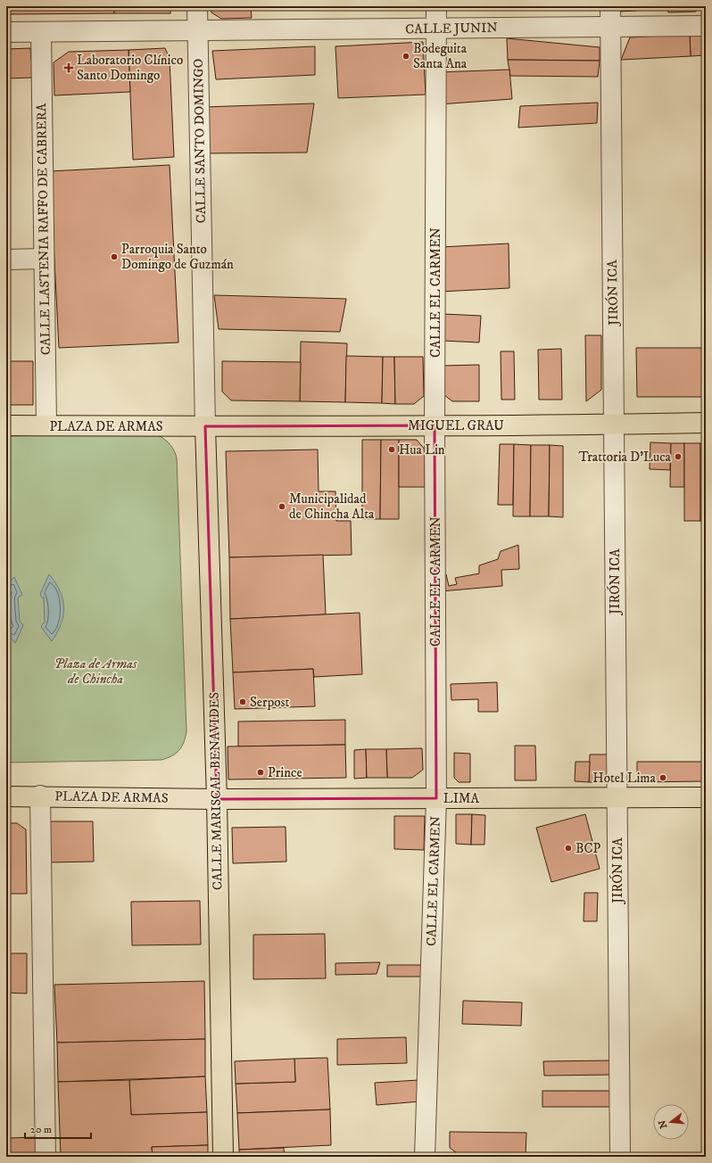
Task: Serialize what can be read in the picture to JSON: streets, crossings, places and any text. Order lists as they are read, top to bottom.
{
  "streets": {
    "main road": [
      "MIGUEL GRAU",
      "PLAZA DE ARMAS",
      "CALLE MARISCAL BENAVIDES",
      "LIMA"
    ],
    "street": [
      "CALLE JUNIN",
      "CALLE SANTO DOMINGO",
      "CALLE LASTENIA RAFFO DE CABRERA",
      "CALLE EL CARMEN",
      "JIRÓN ICA"
    ]
  },
  "crossings": [
    ["CALLE JUNIN", "CALLE SANTO DOMINGO"],
    ["CALLE JUNIN", "CALLE LASTENIA RAFFO DE CABRERA"],
    ["CALLE JUNIN", "CALLE EL CARMEN"],
    ["CALLE JUNIN", "JIRÓN ICA"],
    ["CALLE SANTO DOMINGO", "MIGUEL GRAU"],
    ["CALLE SANTO DOMINGO", "PLAZA DE ARMAS"],
    ["CALLE SANTO DOMINGO", "CALLE MARISCAL BENAVIDES"],
    ["CALLE LASTENIA RAFFO DE CABRERA", "PLAZA DE ARMAS"],
    ["CALLE EL CARMEN", "MIGUEL GRAU"],
    ["CALLE EL CARMEN", "LIMA"],
    ["JIRÓN ICA", "MIGUEL GRAU"],
    ["JIRÓN ICA", "LIMA"],
    ["MIGUEL GRAU", "PLAZA DE ARMAS"],
    ["MIGUEL GRAU", "CALLE MARISCAL BENAVIDES"],
    ["PLAZA DE ARMAS", "CALLE MARISCAL BENAVIDES"],
    ["PLAZA DE ARMAS", "LIMA"],
    ["CALLE MARISCAL BENAVIDES", "LIMA"]
  ],
  "parks": ["Plaza de Armas de Chincha"],
  "places": {
    "other": [
      "Bodeguita Santa Ana",
      "Parroquia Santo Domingo de Guzmán",
      "Hua Lin",
      "Trattoria D'Luca",
      "Municipalidad de Chincha Alta",
      "Serpost",
      "Prince",
      "Hotel Lima",
      "BCP"
    ],
    "health": ["Laboratorio Clínico Santo Domingo"]
  },
  "scale_bar": "20 m",
  "north": "left"
}
